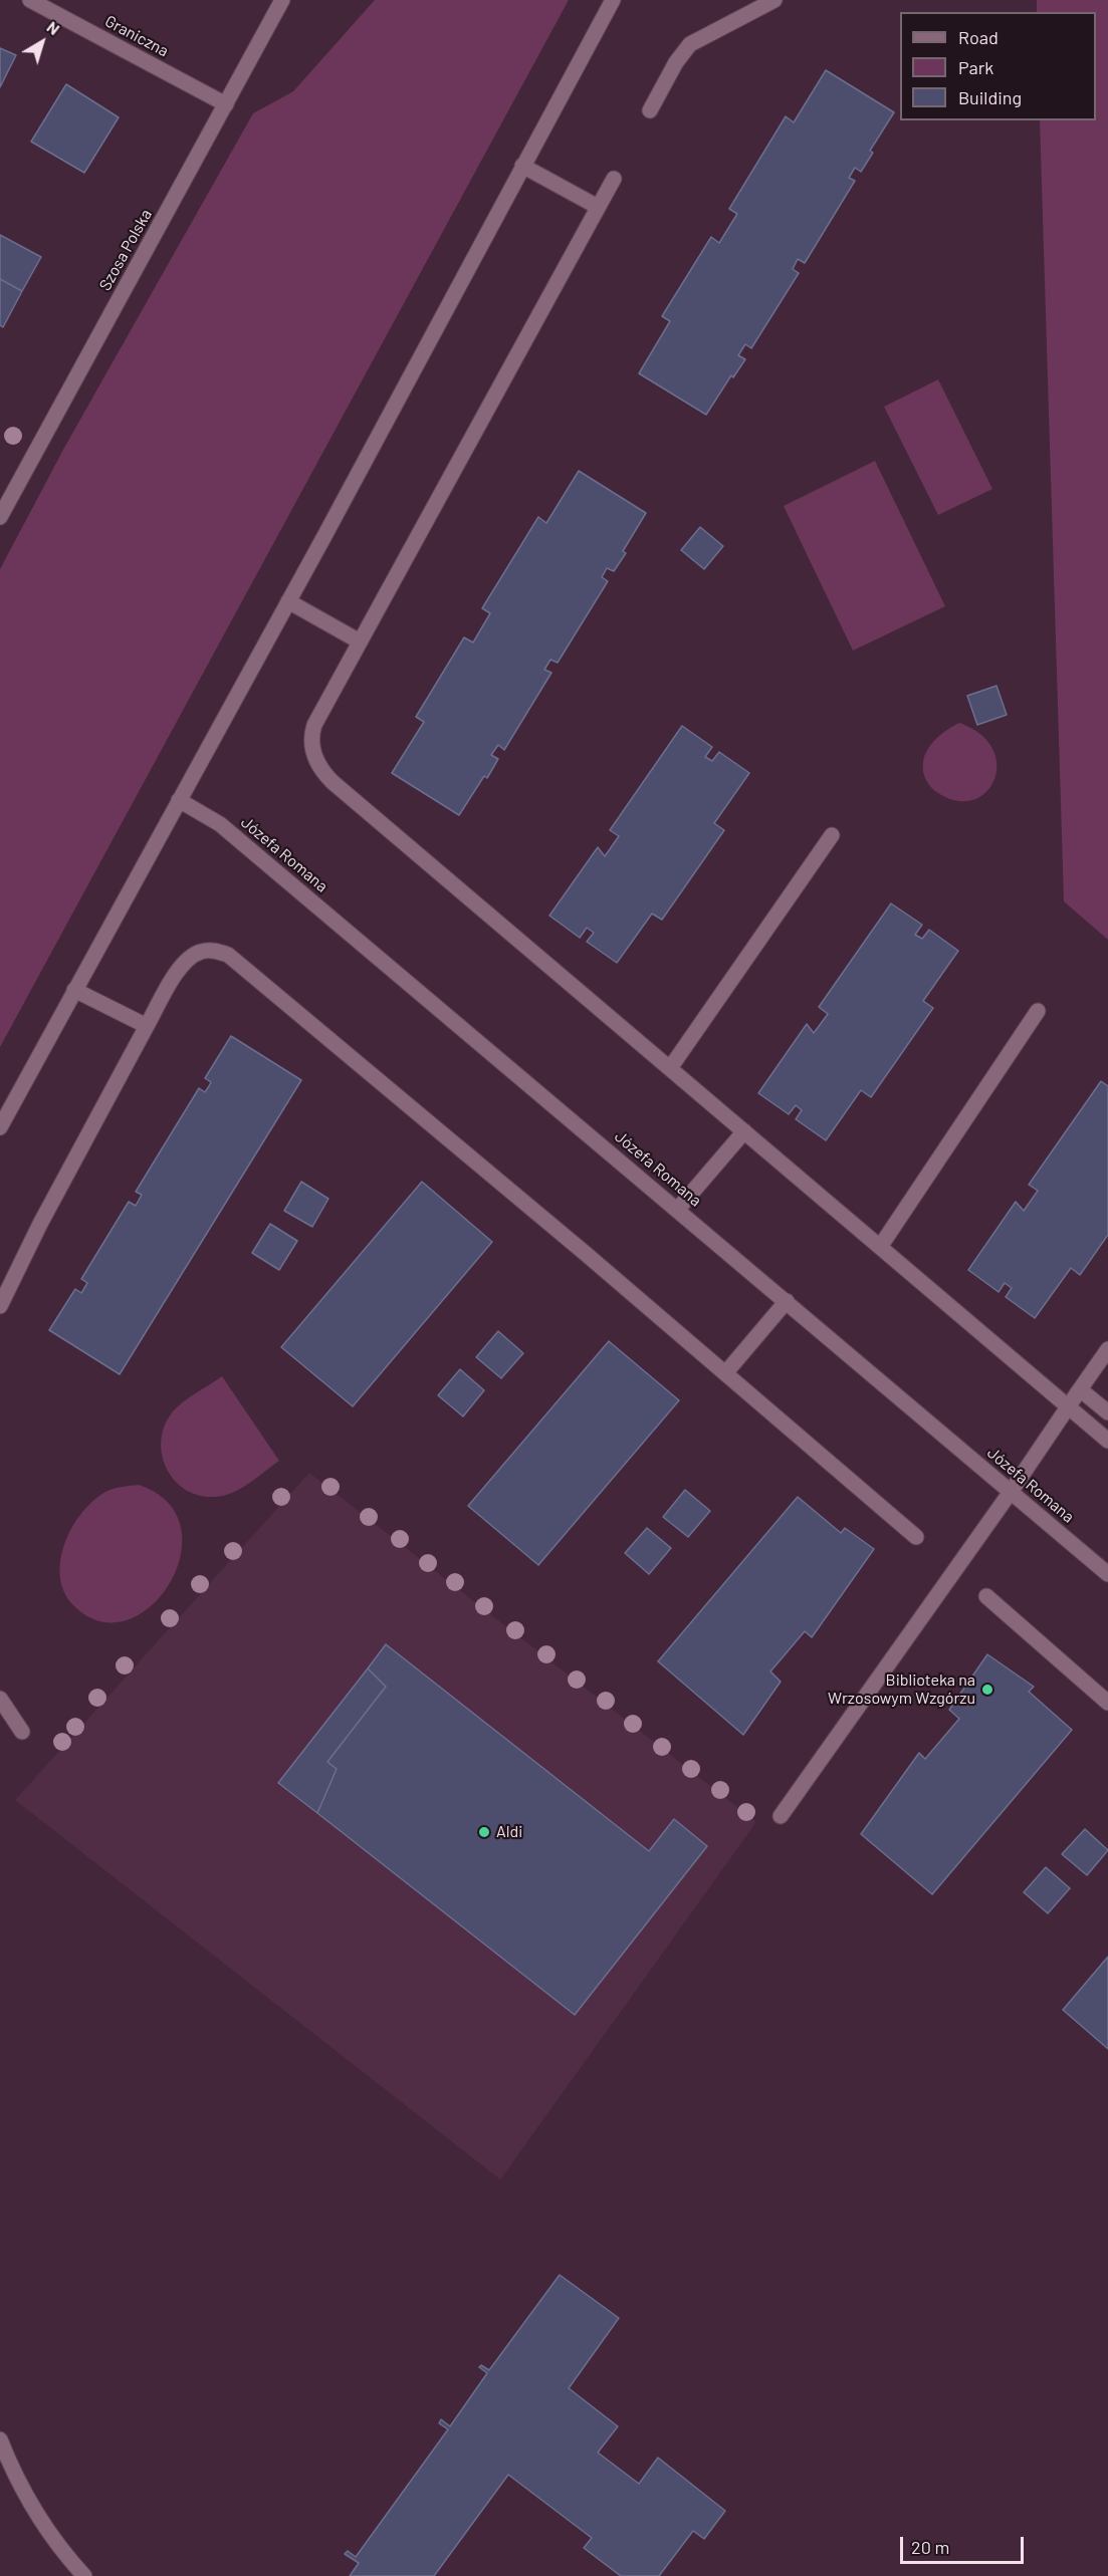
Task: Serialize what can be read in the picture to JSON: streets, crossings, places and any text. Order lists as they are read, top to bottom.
{
  "streets": {
    "street": ["Graniczna", "Szosa Polska", "Józefa Romana"]
  },
  "crossings": [
    ["Graniczna", "Szosa Polska"]
  ],
  "places": ["Biblioteka na Wrzosowym Wzgórzu", "Aldi"],
  "legend": ["Road", "Park", "Building"],
  "scale_bar": "20 m",
  "north": "top right"
}
